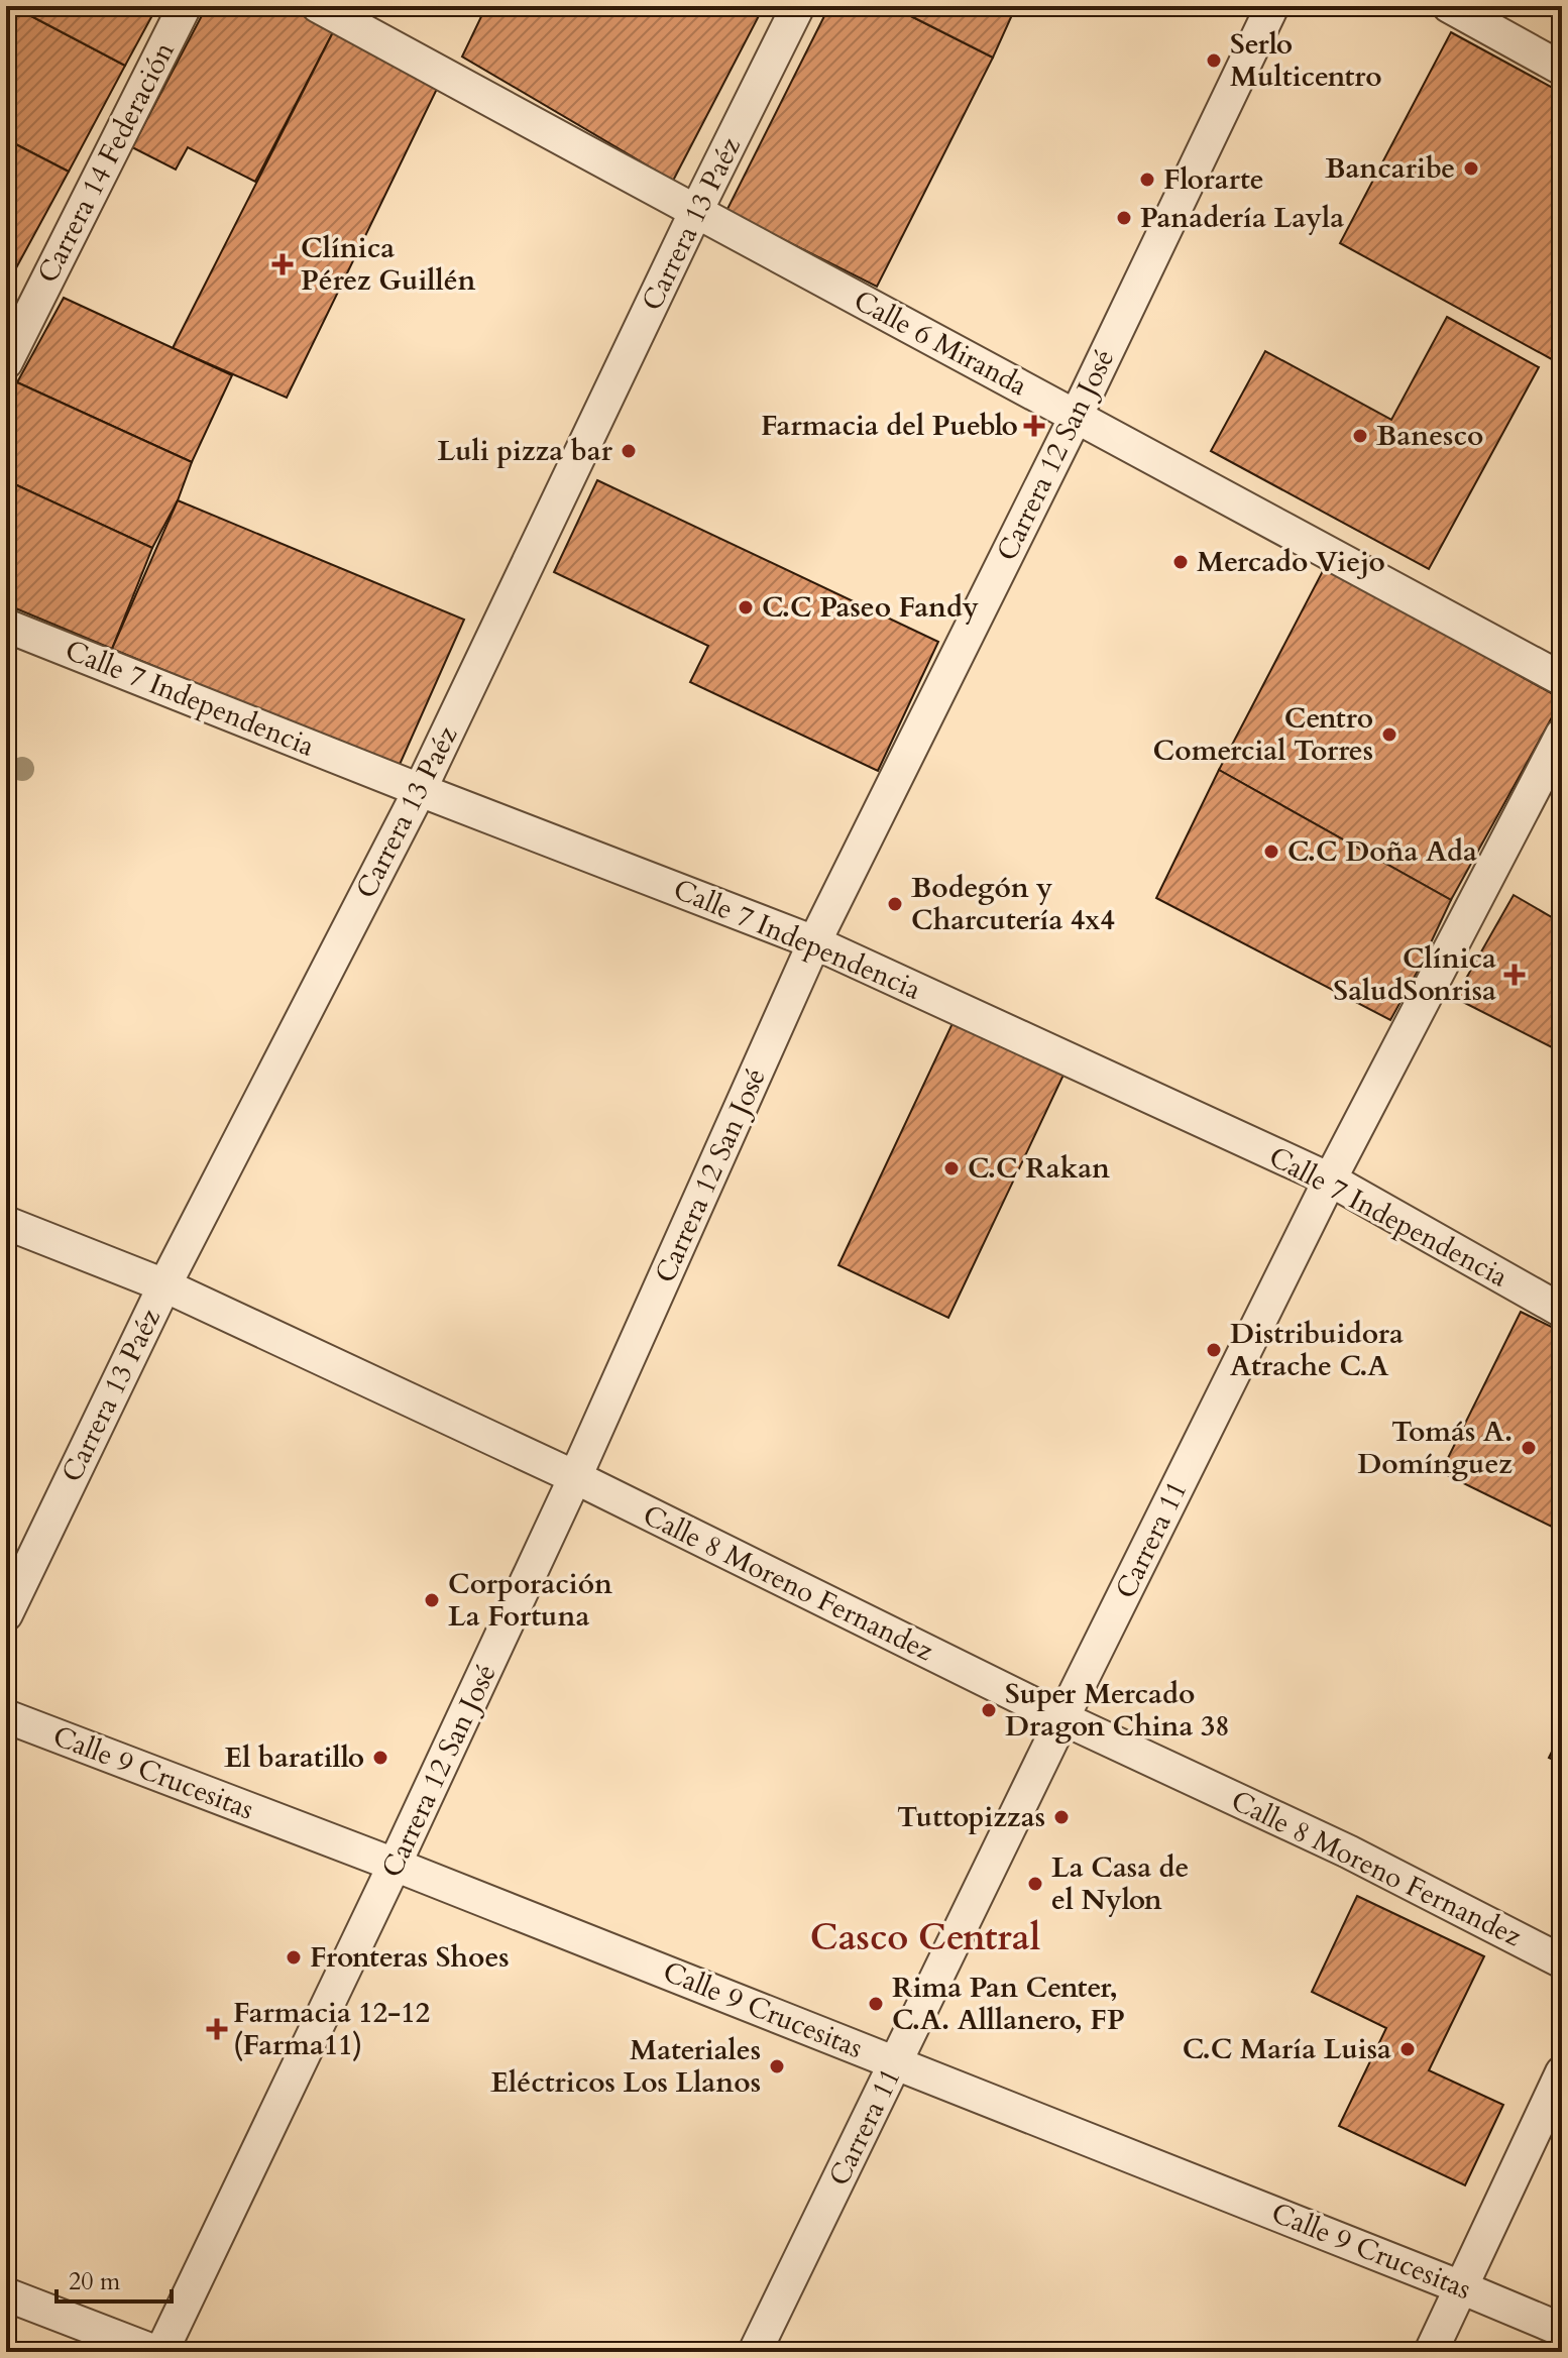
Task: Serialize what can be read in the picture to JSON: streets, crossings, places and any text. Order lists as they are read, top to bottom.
{
  "streets": {
    "street": [
      "Carrera 14 Federación",
      "Carrera 13 Paéz",
      "Calle 6 Miranda",
      "Carrera 12 San José",
      "Calle 7 Independencia",
      "Carrera 11",
      "Calle 8 Moreno Fernandez",
      "Calle 9 Crucesitas"
    ]
  },
  "crossings": [
    ["Carrera 13 Paéz", "Calle 6 Miranda"],
    ["Carrera 13 Paéz", "Calle 7 Independencia"],
    ["Carrera 13 Paéz", "Calle 8 Moreno Fernandez"],
    ["Calle 6 Miranda", "Carrera 12 San José"],
    ["Carrera 12 San José", "Calle 7 Independencia"],
    ["Carrera 12 San José", "Calle 8 Moreno Fernandez"],
    ["Carrera 12 San José", "Calle 9 Crucesitas"],
    ["Calle 7 Independencia", "Carrera 11"],
    ["Carrera 11", "Calle 8 Moreno Fernandez"],
    ["Carrera 11", "Calle 9 Crucesitas"]
  ],
  "districts": ["Casco Central"],
  "places": {
    "other": [
      "Serlo Multicentro",
      "Bancaribe",
      "Florarte",
      "Panadería Layla",
      "Banesco",
      "Luli pizza bar",
      "Mercado Viejo",
      "C.C Paseo Fandy",
      "Centro Comercial Torres",
      "C.C Doña Ada",
      "Bodegón y Charcutería 4x4",
      "C.C Rakan",
      "Distribuidora Atrache C.A",
      "Tomás A. Domínguez",
      "Corporación La Fortuna",
      "Super Mercado Dragon China 38",
      "El baratillo",
      "Tuttopizzas",
      "La Casa de el Nylon",
      "Fronteras Shoes",
      "Rima Pan Center, C.A. Alllanero, FP",
      "C.C María Luisa",
      "Materiales Eléctricos Los Llanos"
    ],
    "health": [
      "Clínica Pérez Guillén",
      "Farmacia del Pueblo",
      "Clínica SaludSonrisa",
      "Farmacia 12-12 (Farma11)"
    ]
  },
  "scale_bar": "20 m"
}
